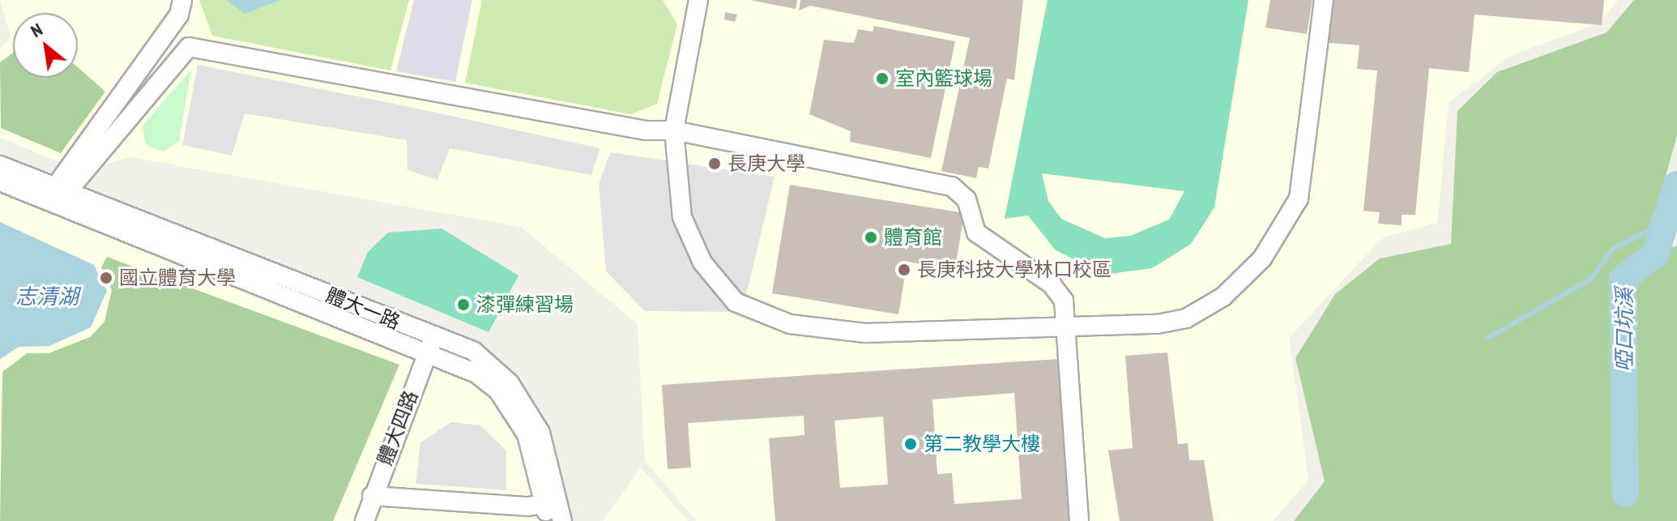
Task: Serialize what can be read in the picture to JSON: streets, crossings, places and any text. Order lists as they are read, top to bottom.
{
  "streets": {
    "street": ["體大一路", "體大四路"]
  },
  "crossings": [
    ["體大一路", "體大四路"]
  ],
  "water": ["志清湖", "啞口坑溪"],
  "places": [
    "室內籃球場",
    "長庚大學",
    "體育館",
    "長庚科技大學林口校區",
    "國立體育大學",
    "漆彈練習場",
    "第二教學大樓"
  ],
  "north": "top left"
}
